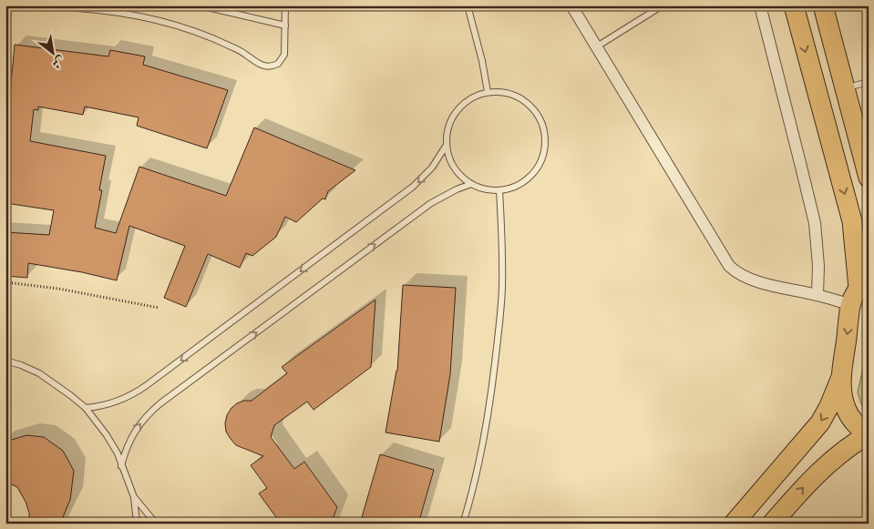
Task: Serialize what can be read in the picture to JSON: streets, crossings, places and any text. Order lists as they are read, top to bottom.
{
  "north": "bottom right"
}
